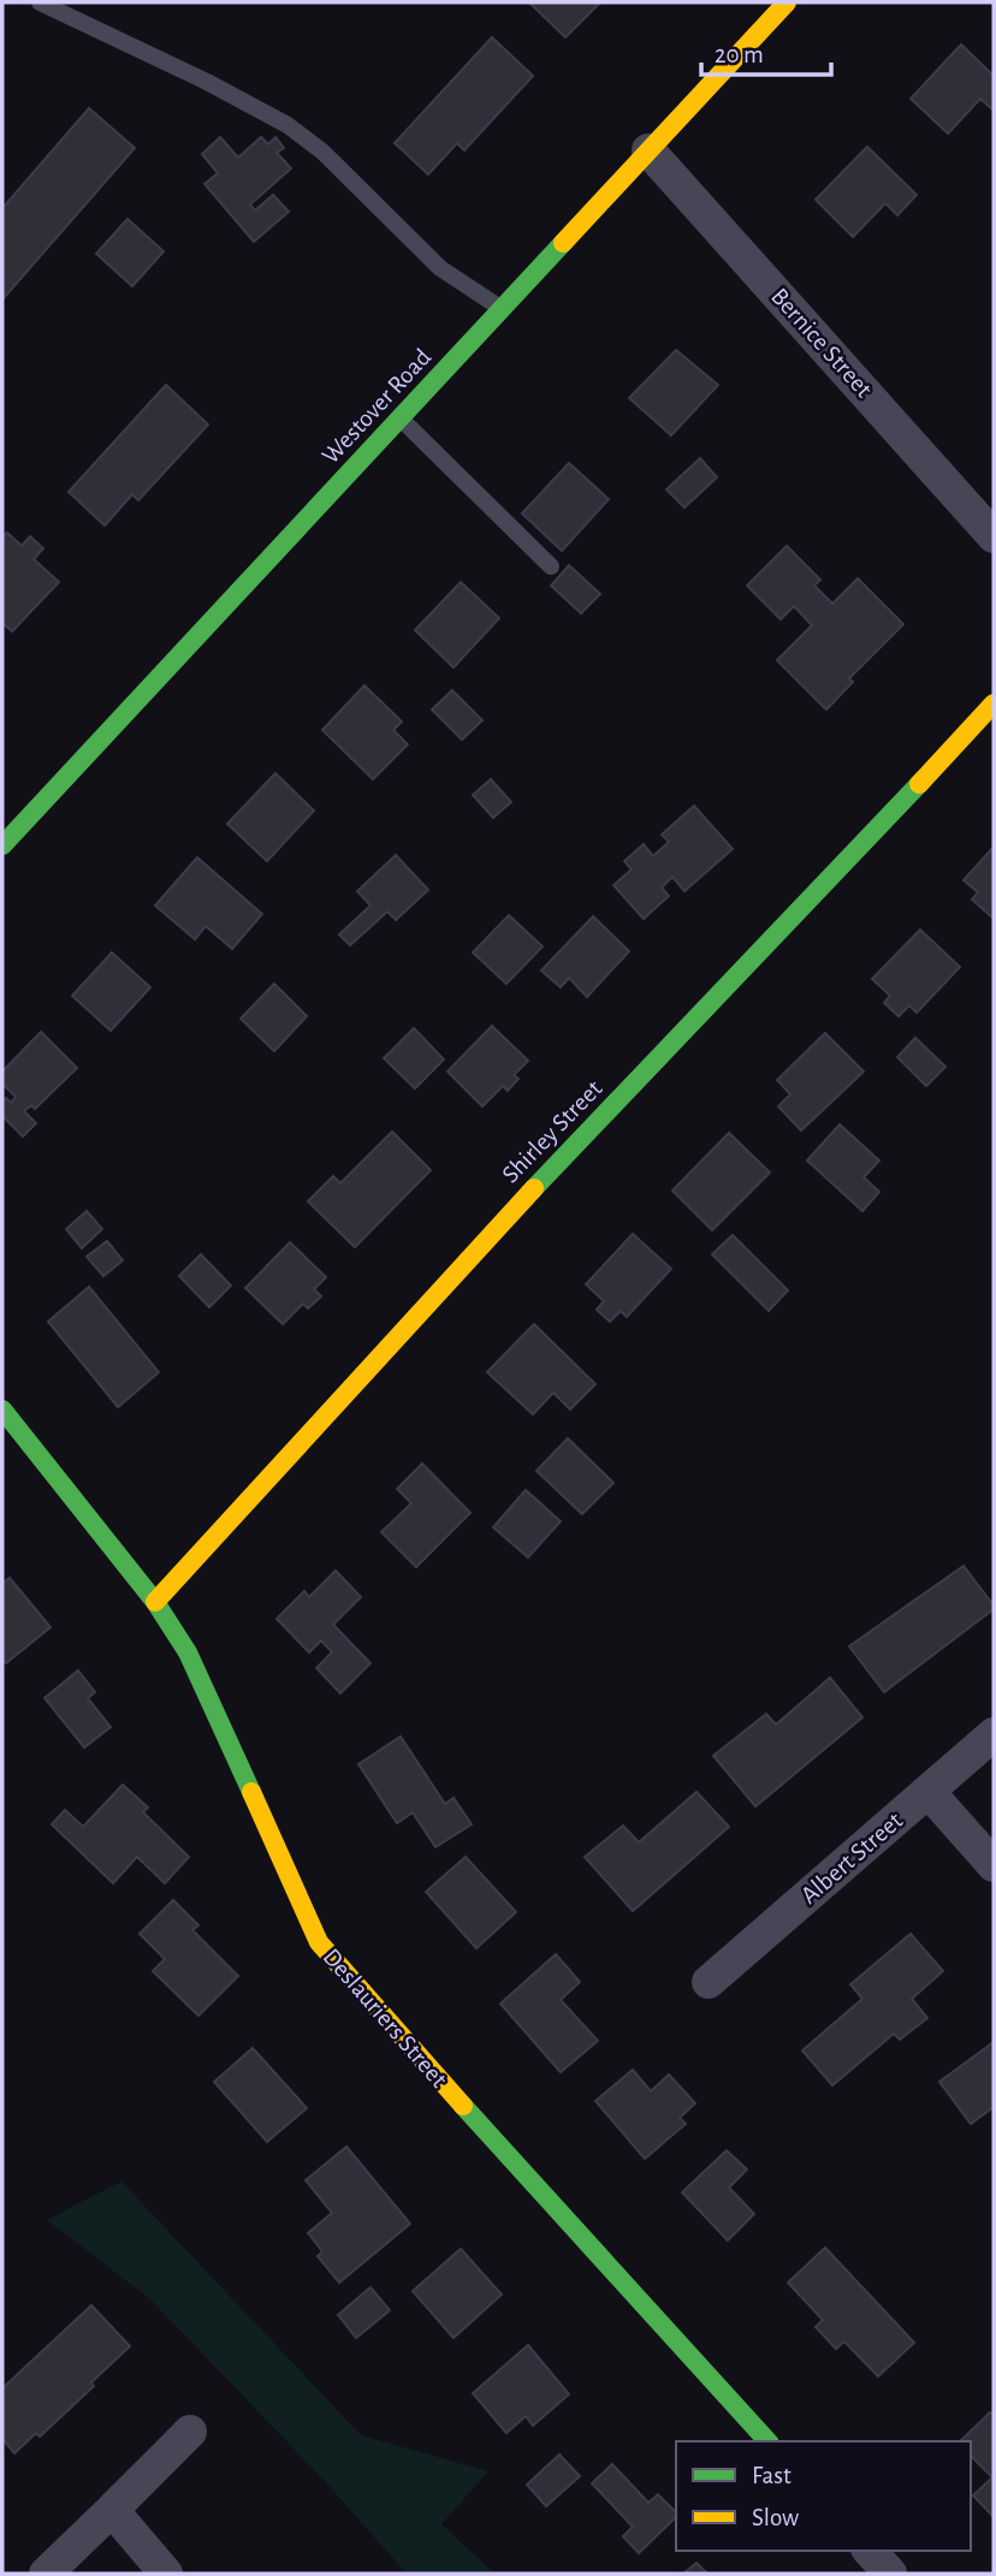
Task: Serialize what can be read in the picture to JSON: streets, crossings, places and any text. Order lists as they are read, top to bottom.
{
  "streets": {
    "street": [
      "Bernice Street",
      "Westover Road",
      "Shirley Street",
      "Albert Street",
      "Deslauriers Street"
    ]
  },
  "crossings": [
    ["Bernice Street", "Westover Road"],
    ["Shirley Street", "Deslauriers Street"]
  ],
  "legend": ["Fast", "Slow"],
  "scale_bar": "20 m"
}
